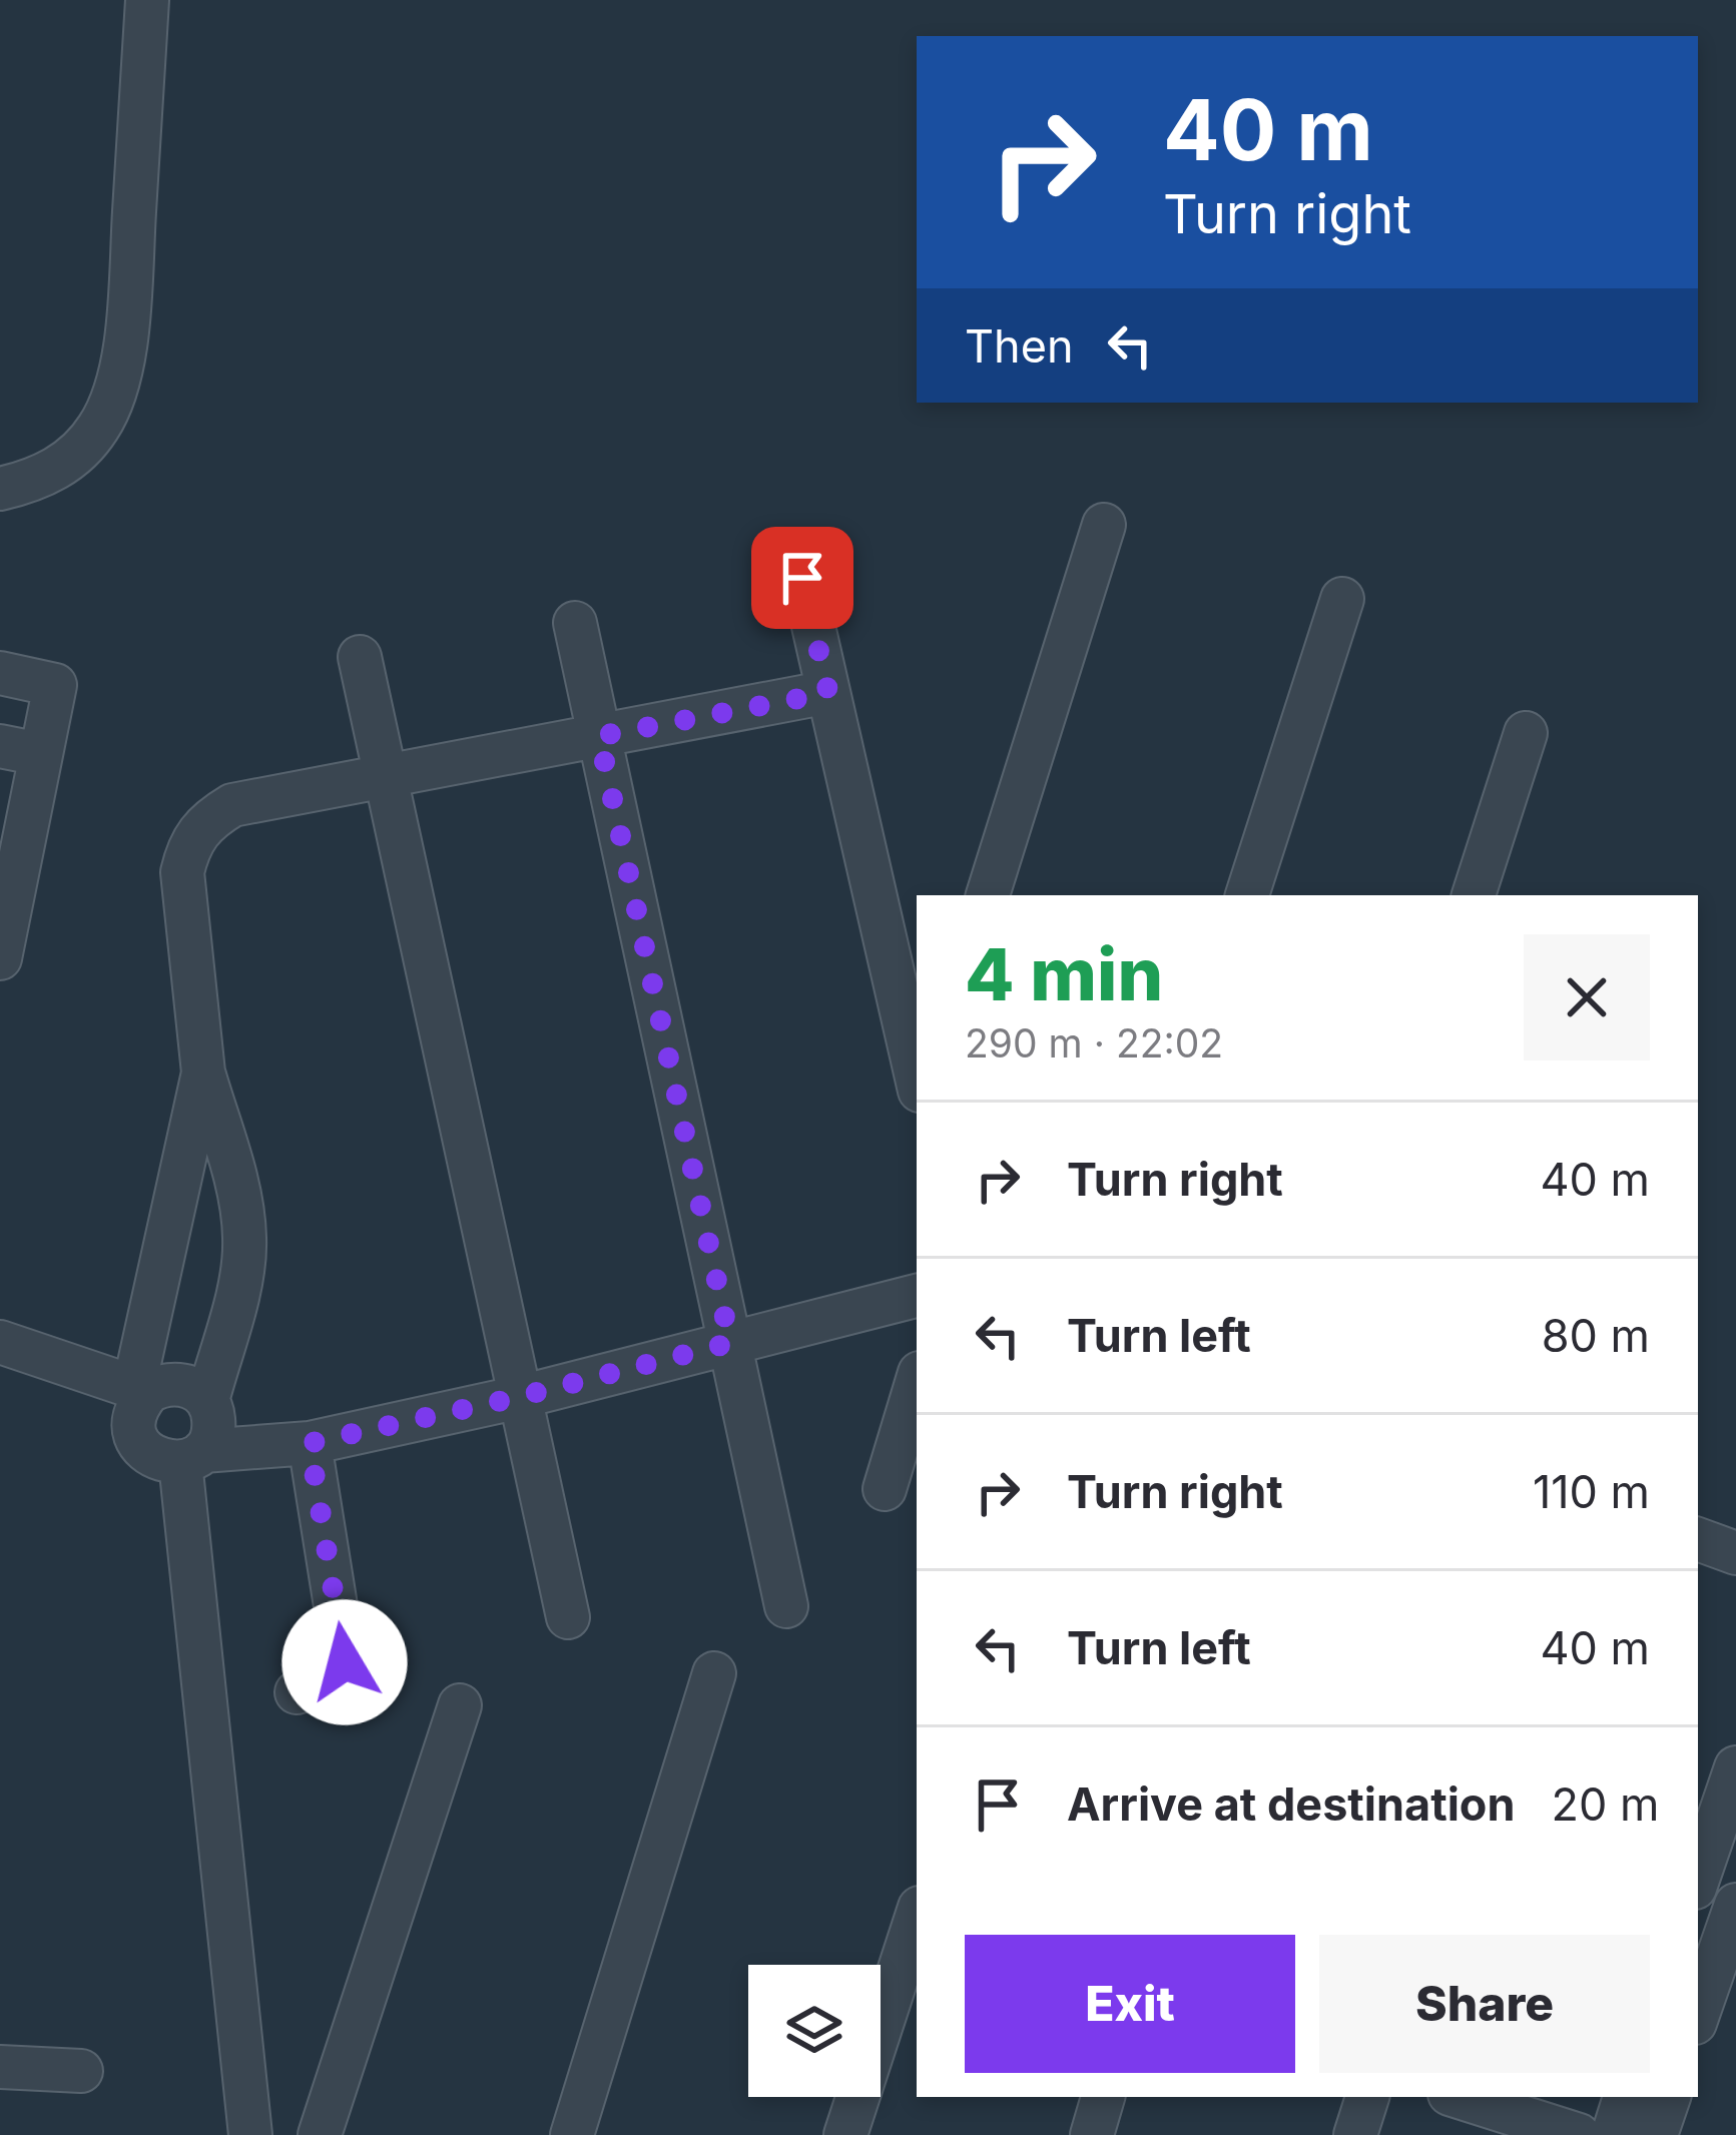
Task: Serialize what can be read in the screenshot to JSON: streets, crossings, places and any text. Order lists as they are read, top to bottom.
{
  "page": {
    "turn": ["40 m", "Turn right"],
    "then": "Then",
    "heading": ["4 min", "290 m · 22:02"],
    "list": [
      {
        "name": "Turn right",
        "value": "40 m"
      },
      {
        "name": "Turn left",
        "value": "80 m"
      },
      {
        "name": "Turn right",
        "value": "110 m"
      },
      {
        "name": "Turn left",
        "value": "40 m"
      },
      {
        "name": "Arrive at destination",
        "value": "20 m"
      }
    ],
    "buttons": ["Exit", "Share"]
  }
}
